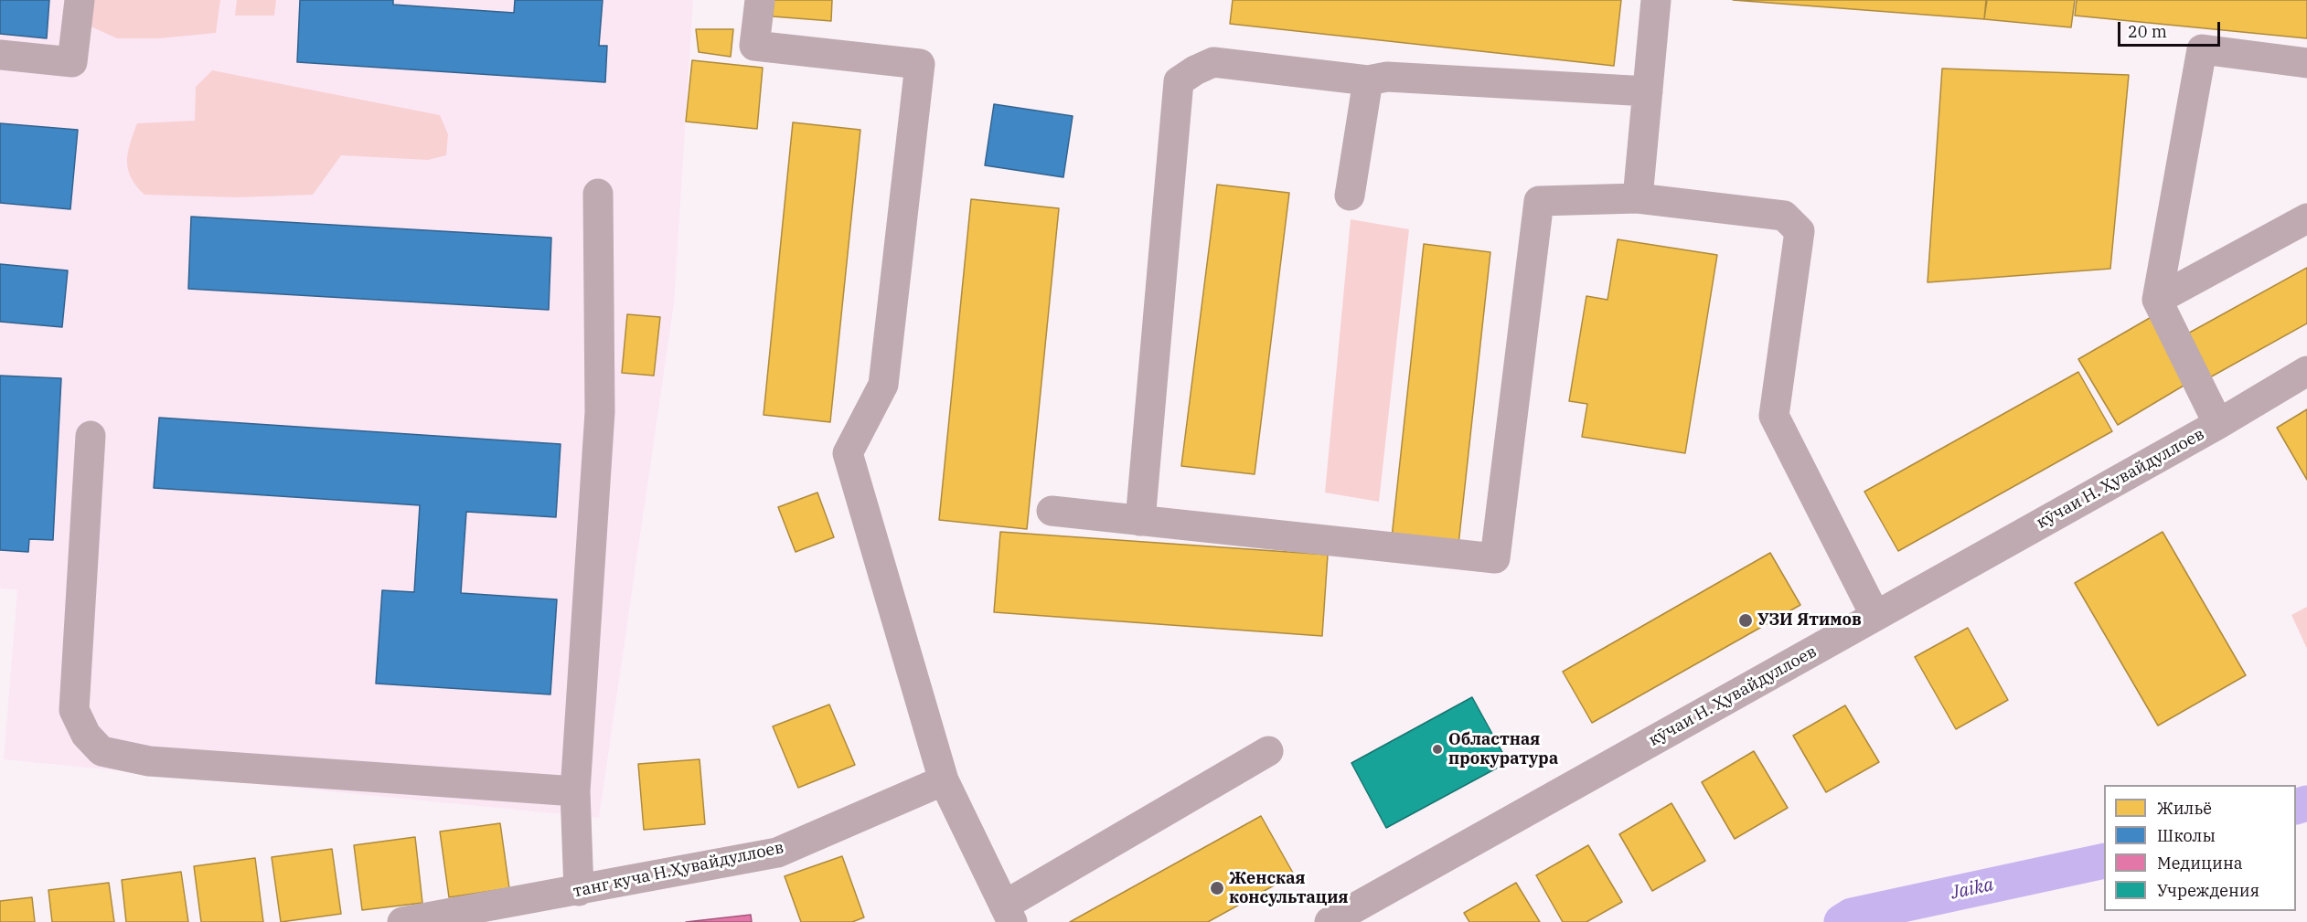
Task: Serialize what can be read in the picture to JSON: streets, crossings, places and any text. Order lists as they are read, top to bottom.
{
  "streets": {
    "street": ["кӯчаи Н. Ҳувайдуллоев", "танг куча Н.Ҳувайдуллоев"]
  },
  "water": ["Jaika"],
  "places": ["УЗИ Ятимов", "Областная прокуратура", "Женская консультация"],
  "legend": [
    "Жильё",
    "Школы",
    "Медицина",
    "Учреждения"
  ],
  "scale_bar": "20 m"
}
